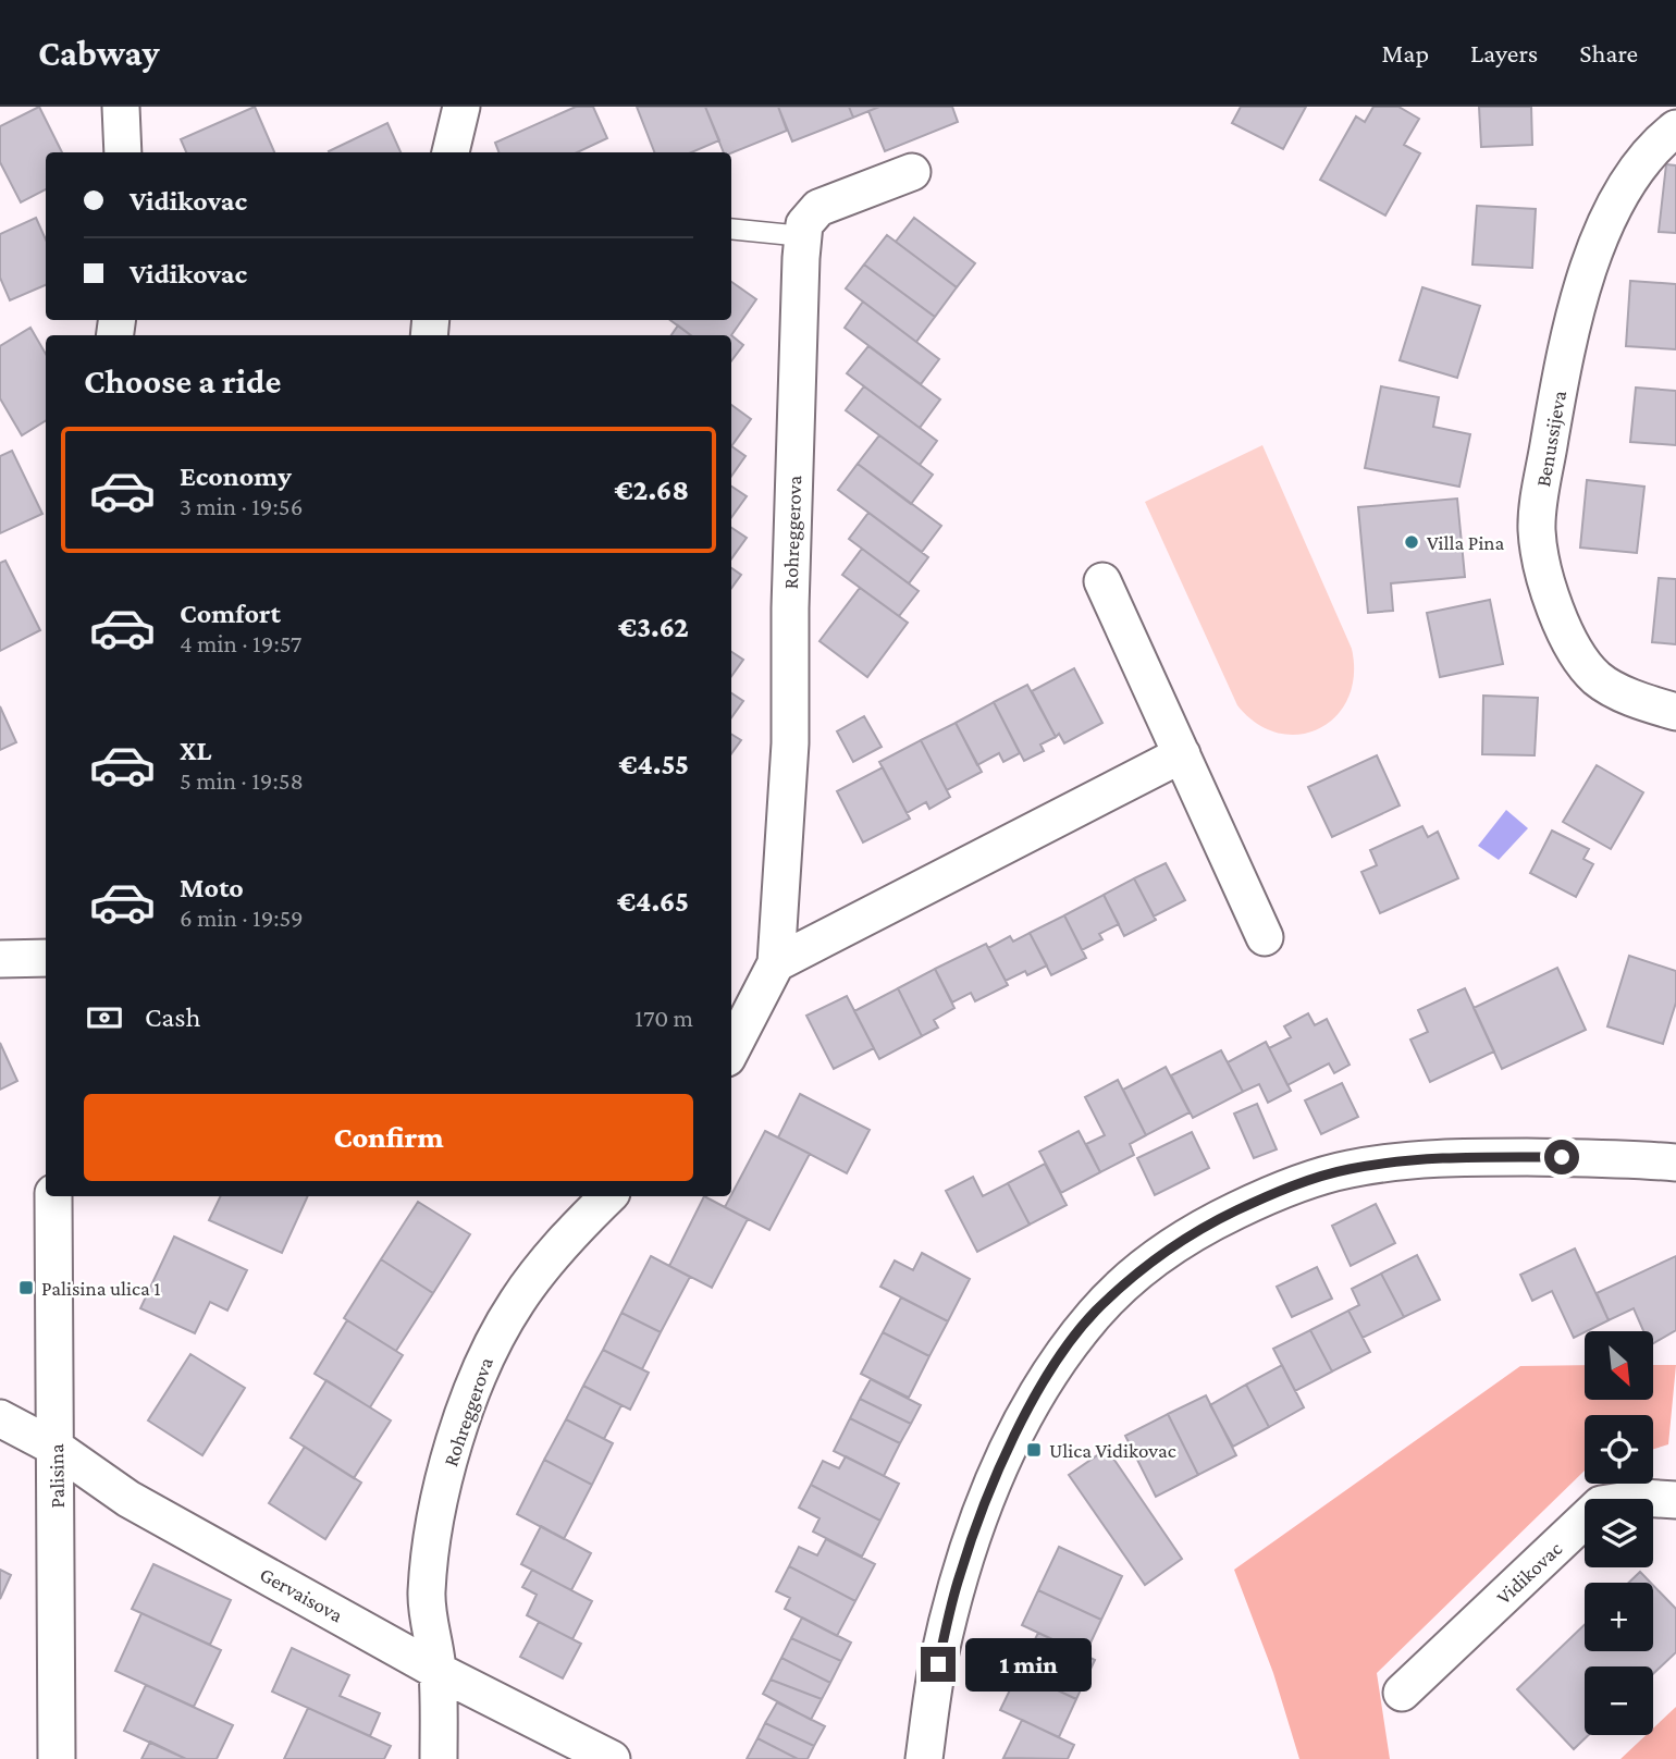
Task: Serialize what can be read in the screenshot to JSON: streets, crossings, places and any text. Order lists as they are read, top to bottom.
{
  "streets": {
    "street": [
      "Benussijeva",
      "Rohreggerova",
      "Palisina",
      "Vidikovac",
      "Gervaisova"
    ]
  },
  "crossings": [
    ["Rohreggerova", "Gervaisova"],
    ["Palisina", "Gervaisova"]
  ],
  "places": {
    "other": ["Villa Pina"],
    "transit": ["Palisina ulica 1", "Ulica Vidikovac"]
  },
  "north": "bottom right",
  "page": {
    "header": "Cabway",
    "nav": ["Map", "Layers", "Share"],
    "banner": ["Vidikovac", "Vidikovac"],
    "heading": "Choose a ride",
    "list": [
      {
        "name": "Economy",
        "note": "3 min · 19:56",
        "value": "€2.68"
      },
      {
        "name": "Comfort",
        "note": "4 min · 19:57",
        "value": "€3.62"
      },
      {
        "name": "XL",
        "note": "5 min · 19:58",
        "value": "€4.55"
      },
      {
        "name": "Moto",
        "note": "6 min · 19:59",
        "value": "€4.65"
      }
    ],
    "pay": ["Cash", "170 m"],
    "buttons": "Confirm",
    "map_buttons": ["+", "−"],
    "bubble": "1 min"
  }
}
